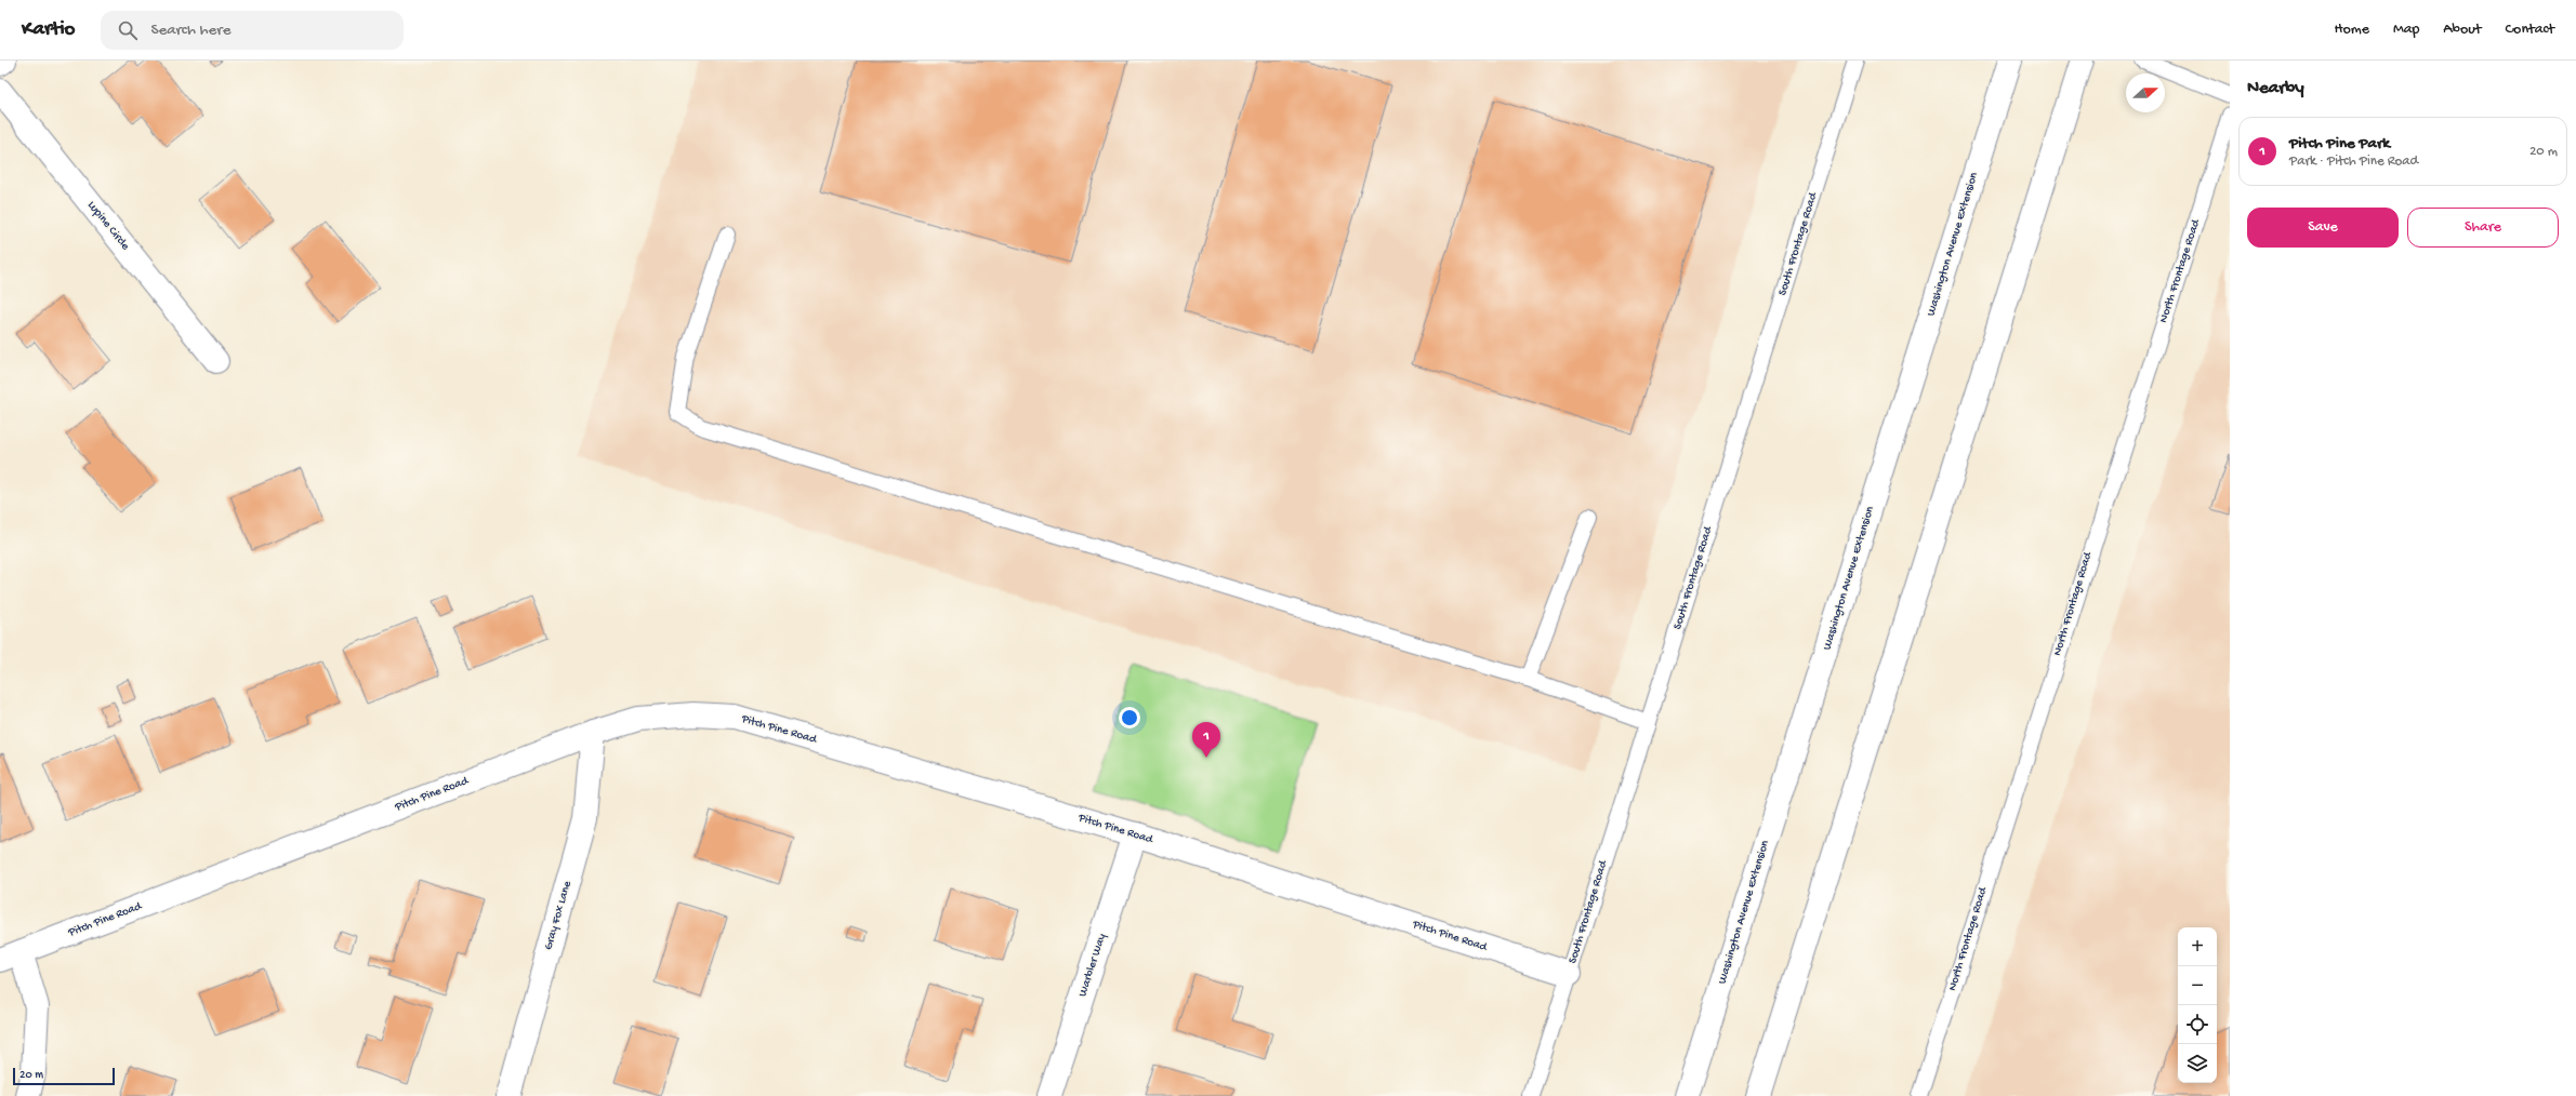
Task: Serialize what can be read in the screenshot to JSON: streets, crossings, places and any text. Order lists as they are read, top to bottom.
{
  "streets": {
    "street": [
      "Lupine Circle",
      "Washington Avenue Extension",
      "Pitch Pine Road",
      "Gray Fox Lane",
      "Warbler Way"
    ],
    "lane": ["South Frontage Road", "North Frontage Road"]
  },
  "crossings": [
    ["South Frontage Road", "Pitch Pine Road"],
    ["Pitch Pine Road", "Gray Fox Lane"],
    ["Pitch Pine Road", "Warbler Way"]
  ],
  "scale_bar": "20 m",
  "north": "right",
  "page": {
    "header": "Kartio",
    "search": "Search here",
    "nav": [
      "Home",
      "Map",
      "About",
      "Contact"
    ],
    "heading": "Nearby",
    "list": [
      {
        "mark": "1",
        "name": "Pitch Pine Park",
        "note": "Park · Pitch Pine Road",
        "value": "20 m"
      }
    ],
    "buttons": ["Save", "Share"],
    "pins": "1",
    "map_buttons": ["+", "−"],
    "scale": "20 m"
  }
}
